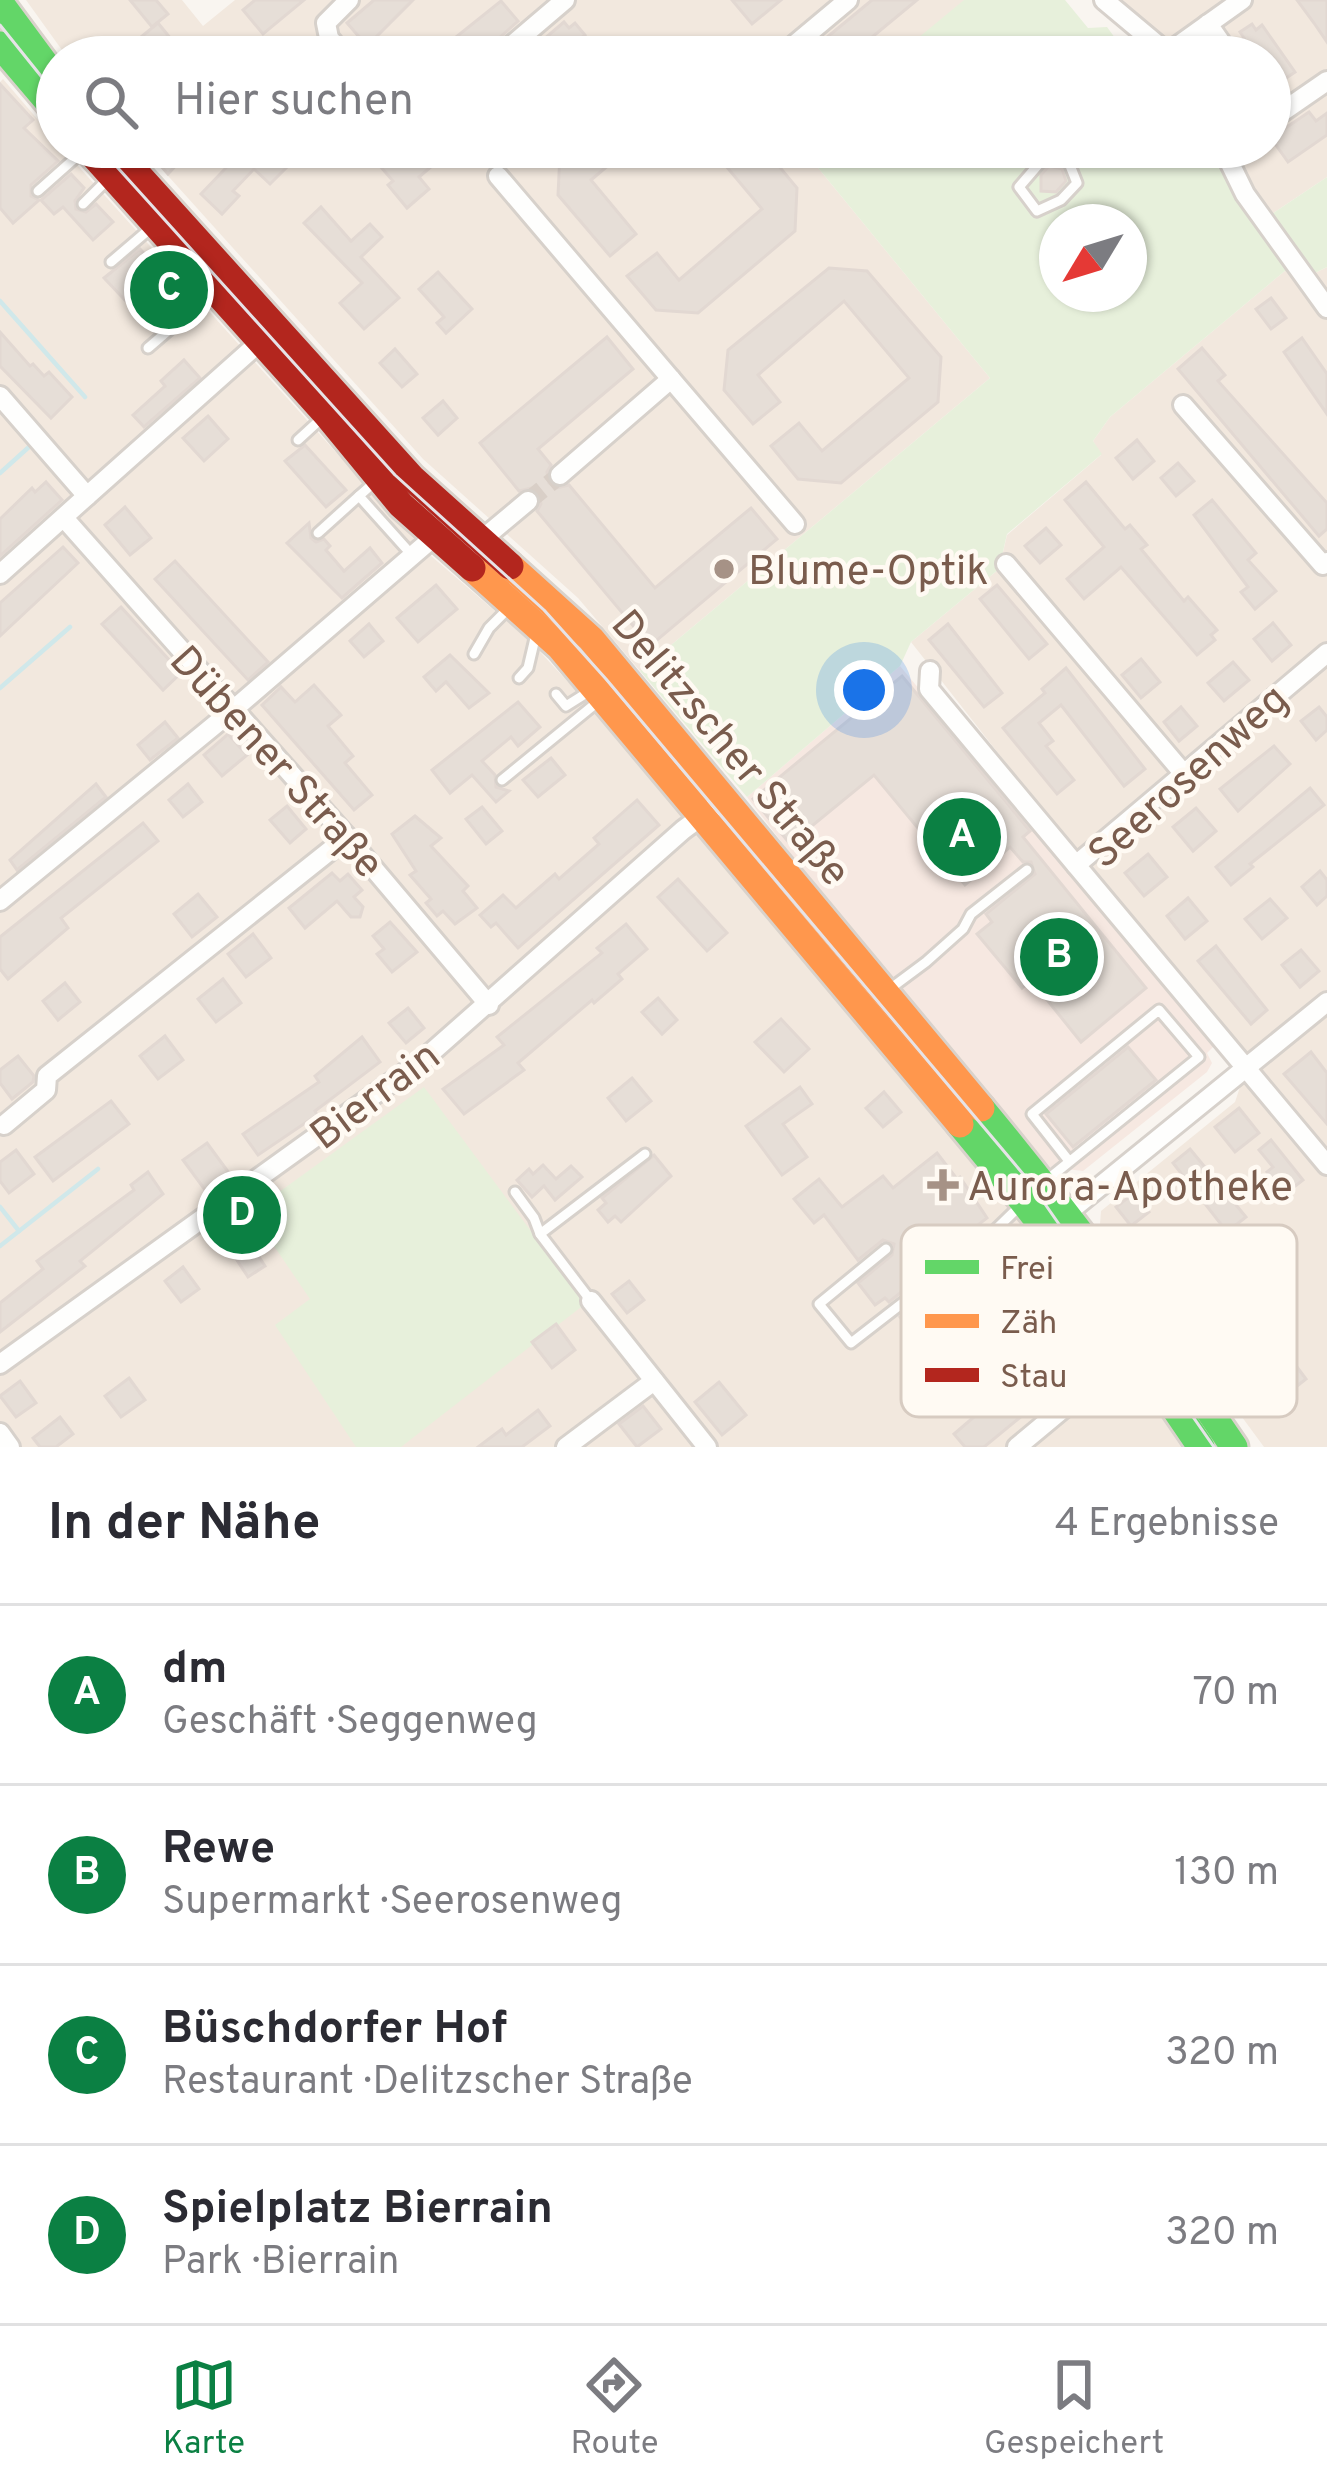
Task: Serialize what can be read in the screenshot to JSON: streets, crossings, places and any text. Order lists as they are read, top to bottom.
{
  "streets": {
    "main road": ["Delitzscher Straße"],
    "street": ["Dübener Straße", "Seerosenweg", "Bierrain"]
  },
  "crossings": [
    ["Delitzscher Straße", "Bierrain"],
    ["Dübener Straße", "Bierrain"]
  ],
  "places": {
    "other": ["Blume-Optik"],
    "health": ["Aurora-Apotheke"]
  },
  "legend": ["Frei", "Zäh", "Stau"],
  "north": "bottom left",
  "page": {
    "search": "Hier suchen",
    "pins": [
      "C",
      "A",
      "B",
      "D"
    ],
    "heading": ["In der Nähe", "4 Ergebnisse"],
    "list": [
      {
        "mark": "A",
        "name": "dm",
        "note": "Geschäft · Seggenweg",
        "value": "70 m"
      },
      {
        "mark": "B",
        "name": "Rewe",
        "note": "Supermarkt · Seerosenweg",
        "value": "130 m"
      },
      {
        "mark": "C",
        "name": "Büschdorfer Hof",
        "note": "Restaurant · Delitzscher Straße",
        "value": "320 m"
      },
      {
        "mark": "D",
        "name": "Spielplatz Bierrain",
        "note": "Park · Bierrain",
        "value": "320 m"
      }
    ],
    "nav": ["Karte", "Route", "Gespeichert"]
  }
}
